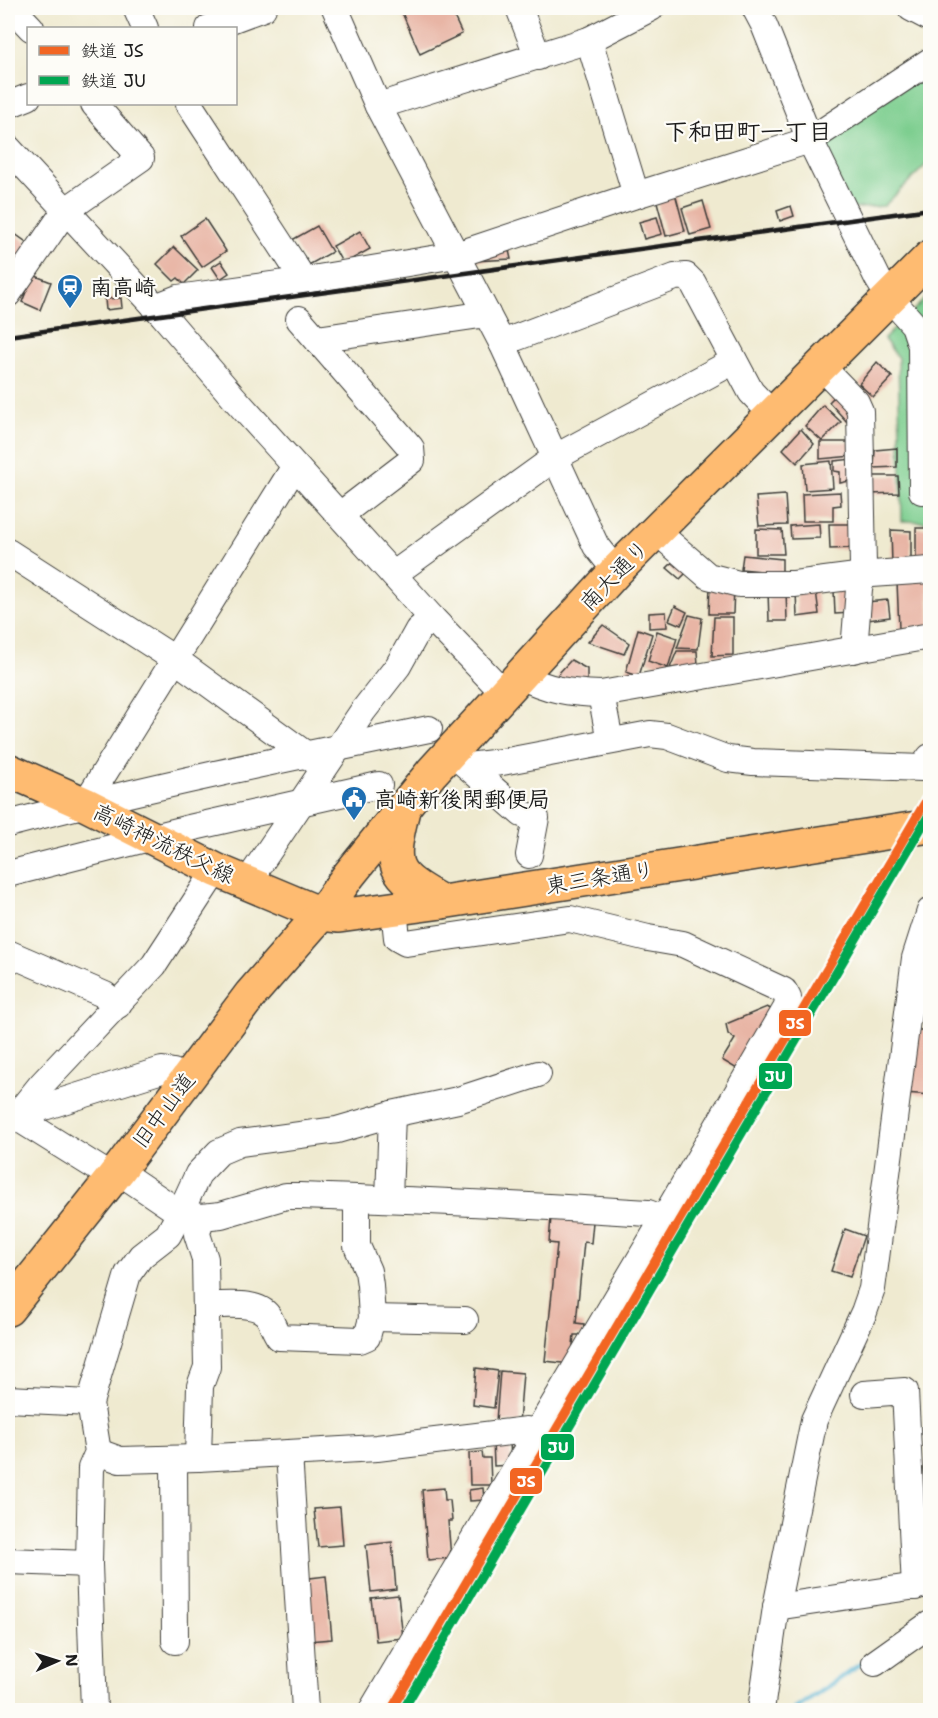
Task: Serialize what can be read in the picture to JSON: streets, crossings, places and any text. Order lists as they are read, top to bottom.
{
  "streets": {
    "main road": [
      "南大通り",
      "高崎神流秩父線",
      "東三条通り",
      "旧中山道"
    ]
  },
  "crossings": [
    ["南大通り", "高崎神流秩父線"],
    ["南大通り", "東三条通り"],
    ["南大通り", "旧中山道"],
    ["高崎神流秩父線", "東三条通り"],
    ["高崎神流秩父線", "旧中山道"],
    ["東三条通り", "旧中山道"]
  ],
  "districts": ["下和田町一丁目"],
  "places": {
    "station": ["南高崎"],
    "public building": ["高崎新後閑郵便局"]
  },
  "lines": ["rail line JS", "rail line JU"],
  "legend": ["鉄道 JS", "鉄道 JU"],
  "north": "right"
}
